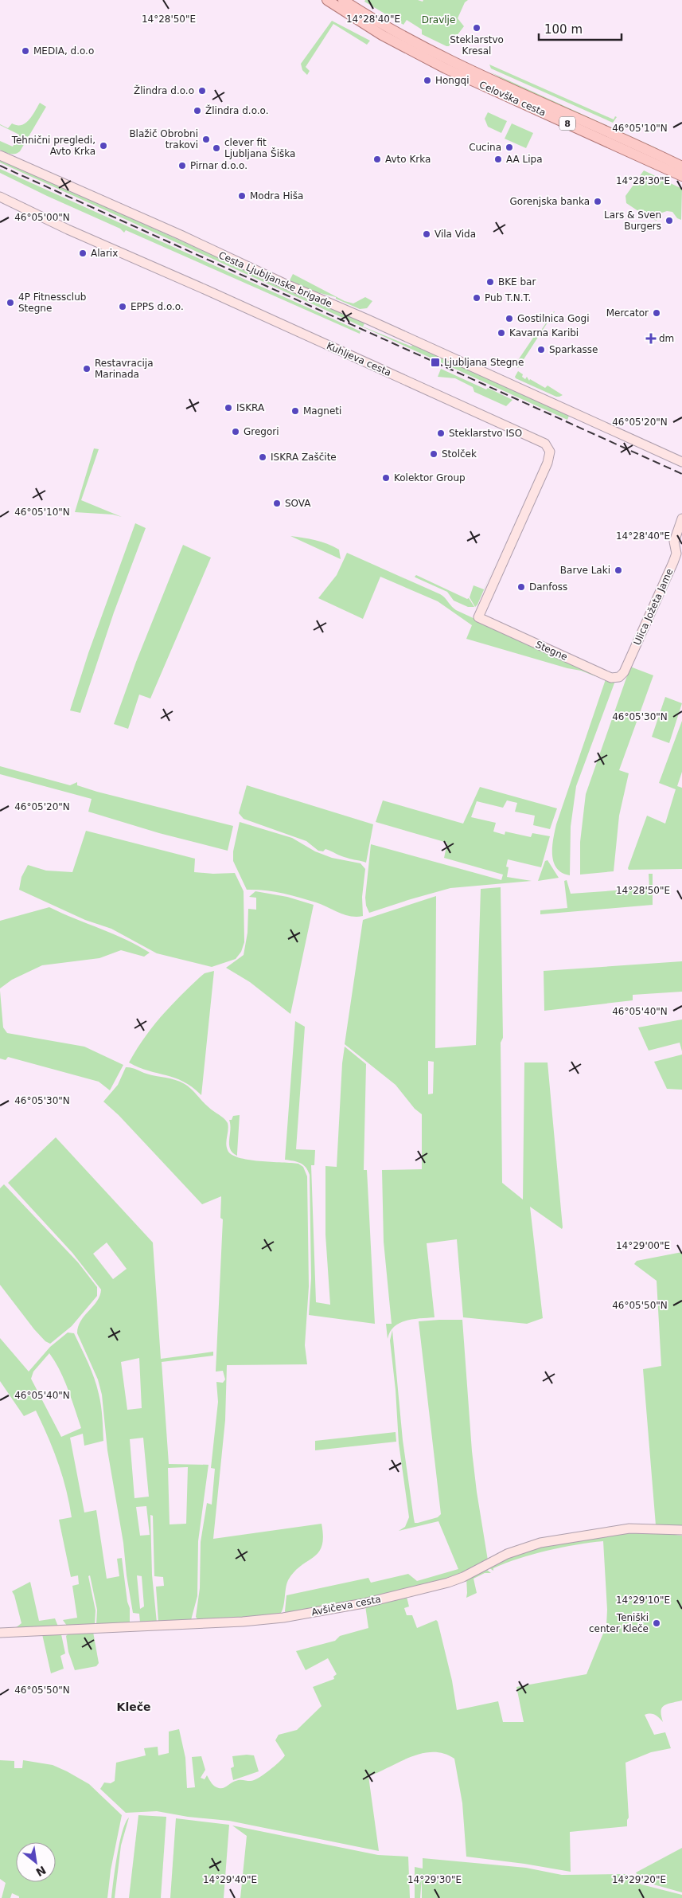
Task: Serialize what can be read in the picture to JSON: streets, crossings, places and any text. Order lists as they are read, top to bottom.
{
  "streets": {
    "main road": ["Celovška cesta", "8"],
    "street": [
      "Cesta Ljubljanske brigade",
      "Kuhljeva cesta",
      "Ulica Jožeta Jame",
      "Stegne",
      "Avšičeva cesta"
    ]
  },
  "crossings": [
    ["Kuhljeva cesta", "Stegne"],
    ["Ulica Jožeta Jame", "Stegne"]
  ],
  "districts": ["Kleče"],
  "parks": ["Dravlje"],
  "places": {
    "other": [
      "Steklarstvo Kresal",
      "MEDIA, d.o.o",
      "Hongqi",
      "Žlindra d.o.o",
      "Žlindra d.o.o.",
      "Blažič Obrobni trakovi",
      "Tehnični pregledi, Avto Krka",
      "Cucina",
      "clever fit Ljubljana Šiška",
      "Avto Krka",
      "AA Lipa",
      "Pirnar d.o.o.",
      "Modra Hiša",
      "Gorenjska banka",
      "Lars & Sven Burgers",
      "Vila Vida",
      "Alarix",
      "BKE bar",
      "Pub T.N.T.",
      "4P Fitnessclub Stegne",
      "EPPS d.o.o.",
      "Mercator",
      "Gostilnica Gogi",
      "Kavarna Karibi",
      "Sparkasse",
      "Restavracija Marinada",
      "ISKRA",
      "Magneti",
      "Gregori",
      "Steklarstvo ISO",
      "Stolček",
      "ISKRA Zaščite",
      "Kolektor Group",
      "SOVA",
      "Barve Laki",
      "Danfoss",
      "Teniški center Kleče"
    ],
    "health": ["dm"],
    "transit": ["Ljubljana Stegne"]
  },
  "scale_bar": "100 m",
  "north": "bottom right",
  "coordinates": [
    "14°28'50\"E",
    "14°28'40\"E",
    "46°05'10\"N",
    "14°28'30\"E",
    "46°05'00\"N",
    "46°05'20\"N",
    "46°05'30\"N",
    "46°05'40\"N",
    "14°29'00\"E",
    "46°05'50\"N",
    "14°29'10\"E",
    "14°29'40\"E",
    "14°29'30\"E",
    "14°29'20\"E"
  ]
}
